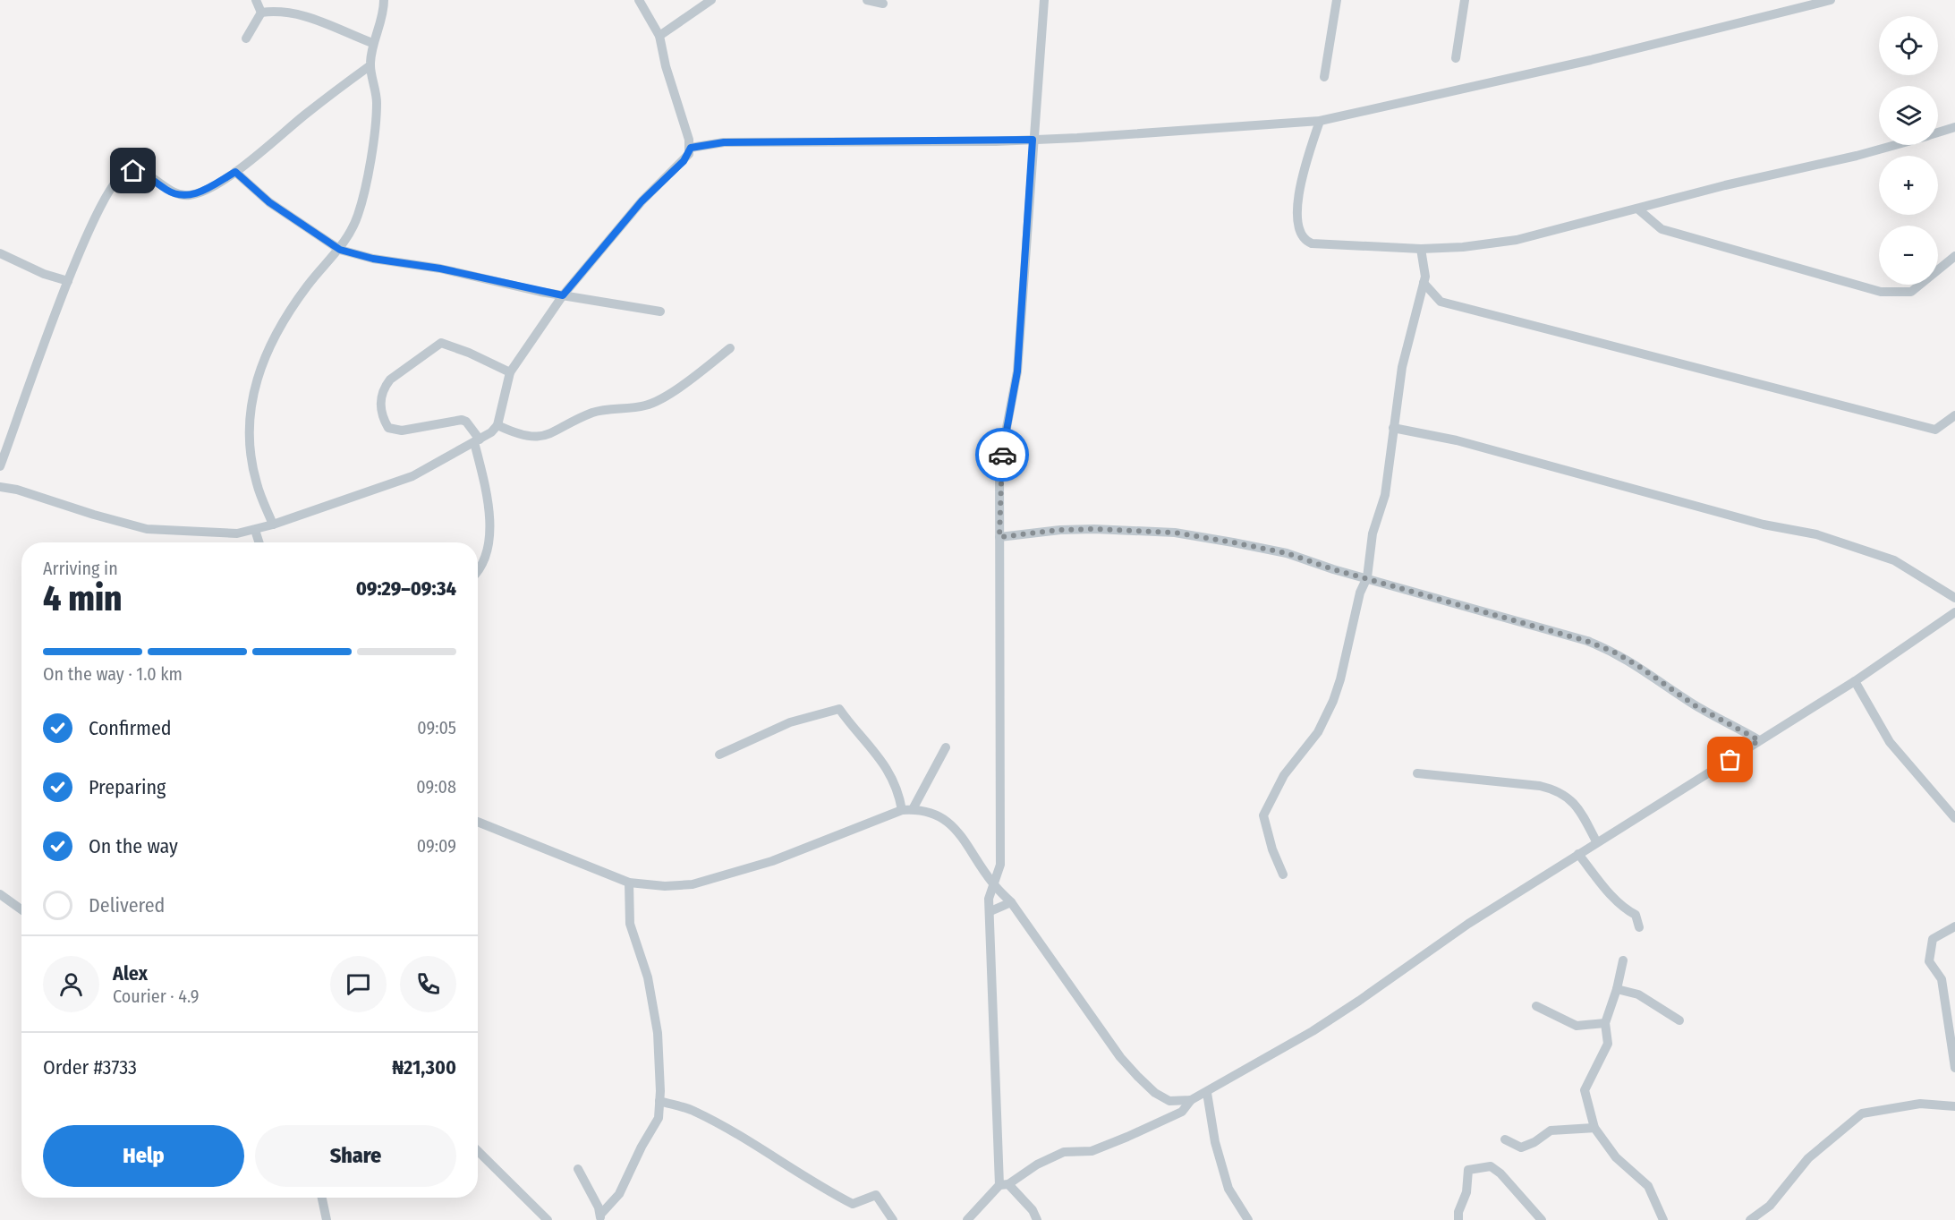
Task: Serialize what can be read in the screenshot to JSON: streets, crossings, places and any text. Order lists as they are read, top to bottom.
{
  "page": {
    "map_buttons": ["+", "−"],
    "heading": ["4 min", "Arriving in", "09:29–09:34"],
    "panel": [
      "Alex",
      "Courier · 4.9",
      "Order #3733",
      "₦21,300"
    ],
    "bar": "On the way · 1.0 km",
    "list": [
      ["Confirmed", "09:05"],
      ["Preparing", "09:08"],
      ["On the way", "09:09"],
      "Delivered"
    ],
    "buttons": ["Help", "Share"]
  }
}
